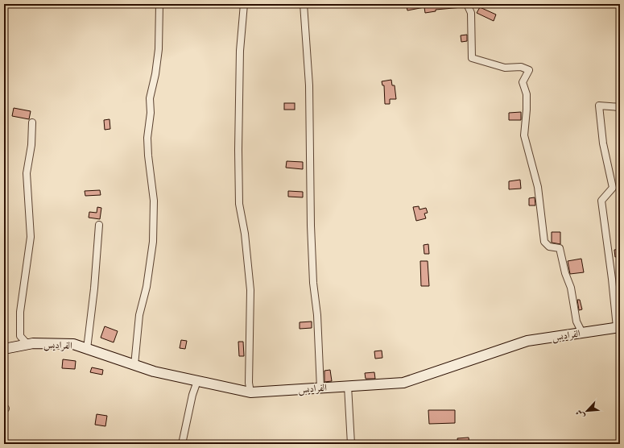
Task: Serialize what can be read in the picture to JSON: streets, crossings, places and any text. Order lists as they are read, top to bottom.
{
  "streets": {
    "street": ["الفراديس"]
  },
  "north": "bottom left"
}
